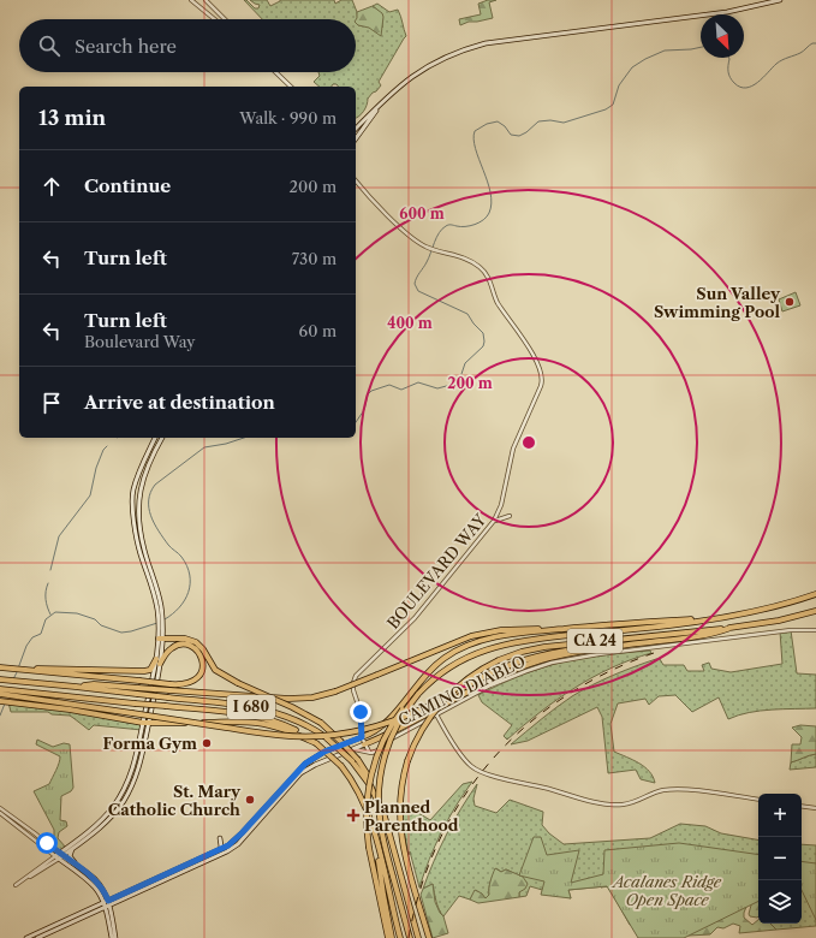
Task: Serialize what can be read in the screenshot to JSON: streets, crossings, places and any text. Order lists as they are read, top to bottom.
{
  "streets": {
    "highway": ["CA 24", "I 680"],
    "street": ["BOULEVARD WAY", "CAMINO DIABLO"]
  },
  "parks": ["Acalanes Ridge Open Space"],
  "places": {
    "other": ["Sun Valley Swimming Pool", "Forma Gym", "St. Mary Catholic Church"],
    "health": ["Planned Parenthood"]
  },
  "north": "bottom right",
  "page": {
    "search": "Search here",
    "heading": ["13 min", "Walk · 990 m"],
    "list": [
      ["Continue", "200 m"],
      ["Turn left", "730 m"],
      ["Turn left", "Boulevard Way", "60 m"],
      "Arrive at destination"
    ],
    "map_buttons": ["+", "−"]
  },
  "rings": ["600 m", "400 m", "200 m"]
}
